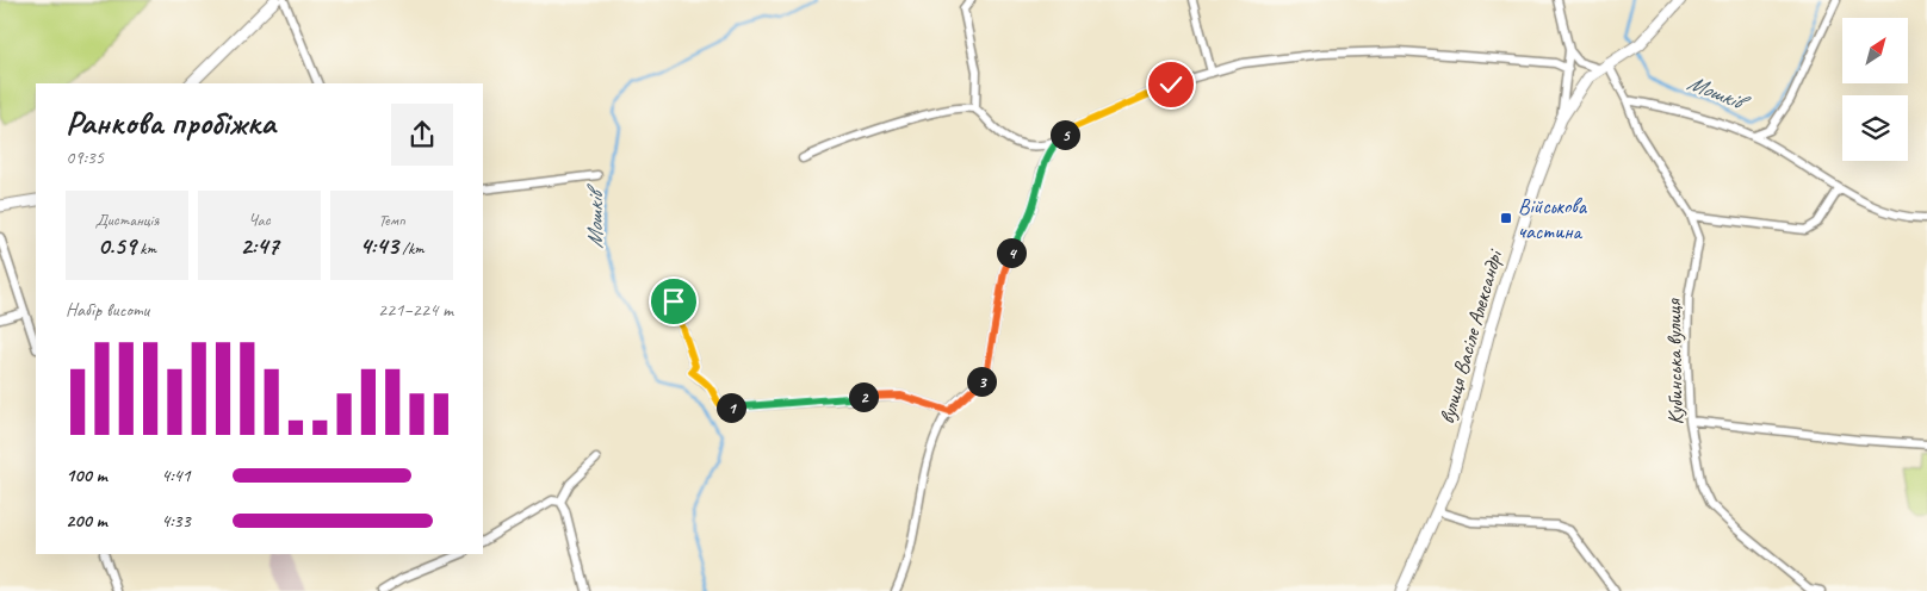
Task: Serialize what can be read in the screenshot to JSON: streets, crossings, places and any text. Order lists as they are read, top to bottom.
{
  "streets": {
    "main road": ["вулиця Васіле Александрі"],
    "street": ["Кубинська вулиця"]
  },
  "crossings": [
    ["вулиця Васіле Александрі", "Кубинська вулиця"]
  ],
  "water": ["Мошків"],
  "places": {
    "transit": ["Військова частина"]
  },
  "north": "top right",
  "page": {
    "heading": ["Ранкова пробіжка", "09:35"],
    "pins": [
      "5",
      "4",
      "3",
      "2",
      "1"
    ],
    "stats": [
      ["Дистанція", "0.59 km"],
      ["Час", "2:47"],
      ["Темп", "4:43 /km"]
    ],
    "chart": ["Набір висоти", "221–224 m"],
    "list": [
      {
        "name": "100 m",
        "note": "4:41"
      },
      {
        "name": "200 m",
        "note": "4:33"
      }
    ]
  }
}
